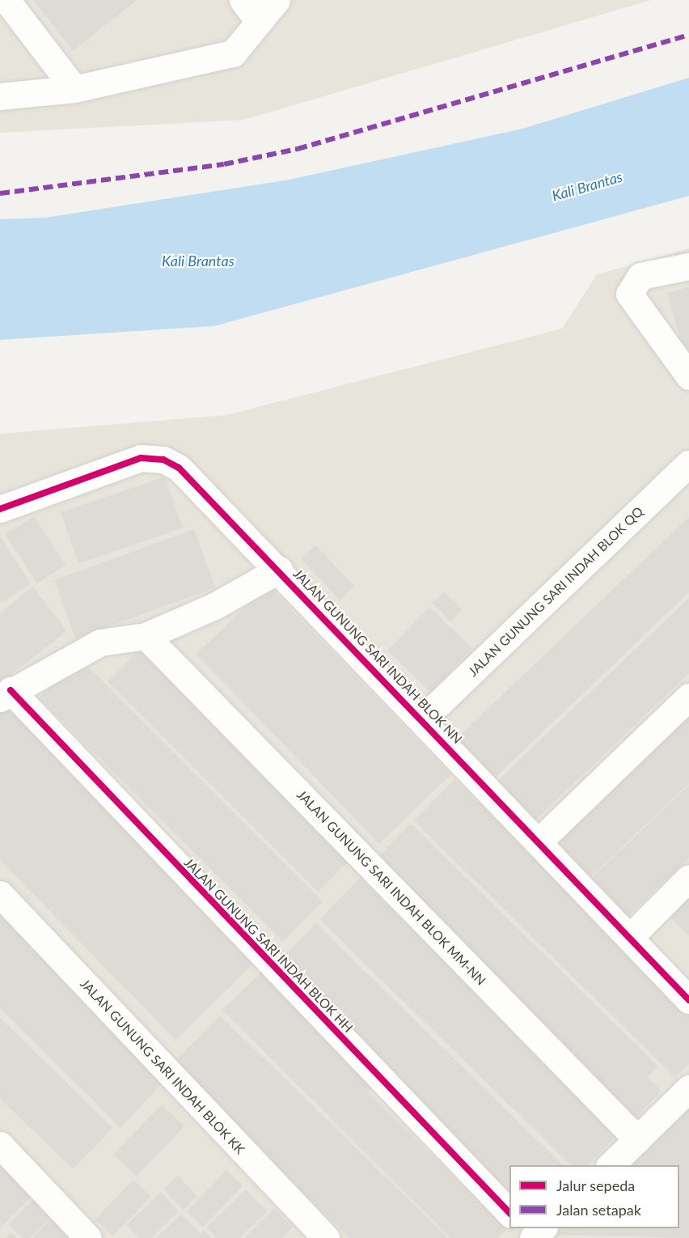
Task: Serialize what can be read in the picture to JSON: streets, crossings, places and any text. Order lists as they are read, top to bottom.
{
  "streets": {
    "street": [
      "JALAN GUNUNG SARI INDAH BLOK QQ",
      "JALAN GUNUNG SARI INDAH BLOK NN",
      "JALAN GUNUNG SARI INDAH BLOK MM-NN",
      "JALAN GUNUNG SARI INDAH BLOK HH",
      "JALAN GUNUNG SARI INDAH BLOK KK"
    ]
  },
  "crossings": [
    ["JALAN GUNUNG SARI INDAH BLOK QQ", "JALAN GUNUNG SARI INDAH BLOK NN"]
  ],
  "water": ["Kali Brantas"],
  "legend": ["Jalur sepeda", "Jalan setapak"]
}
